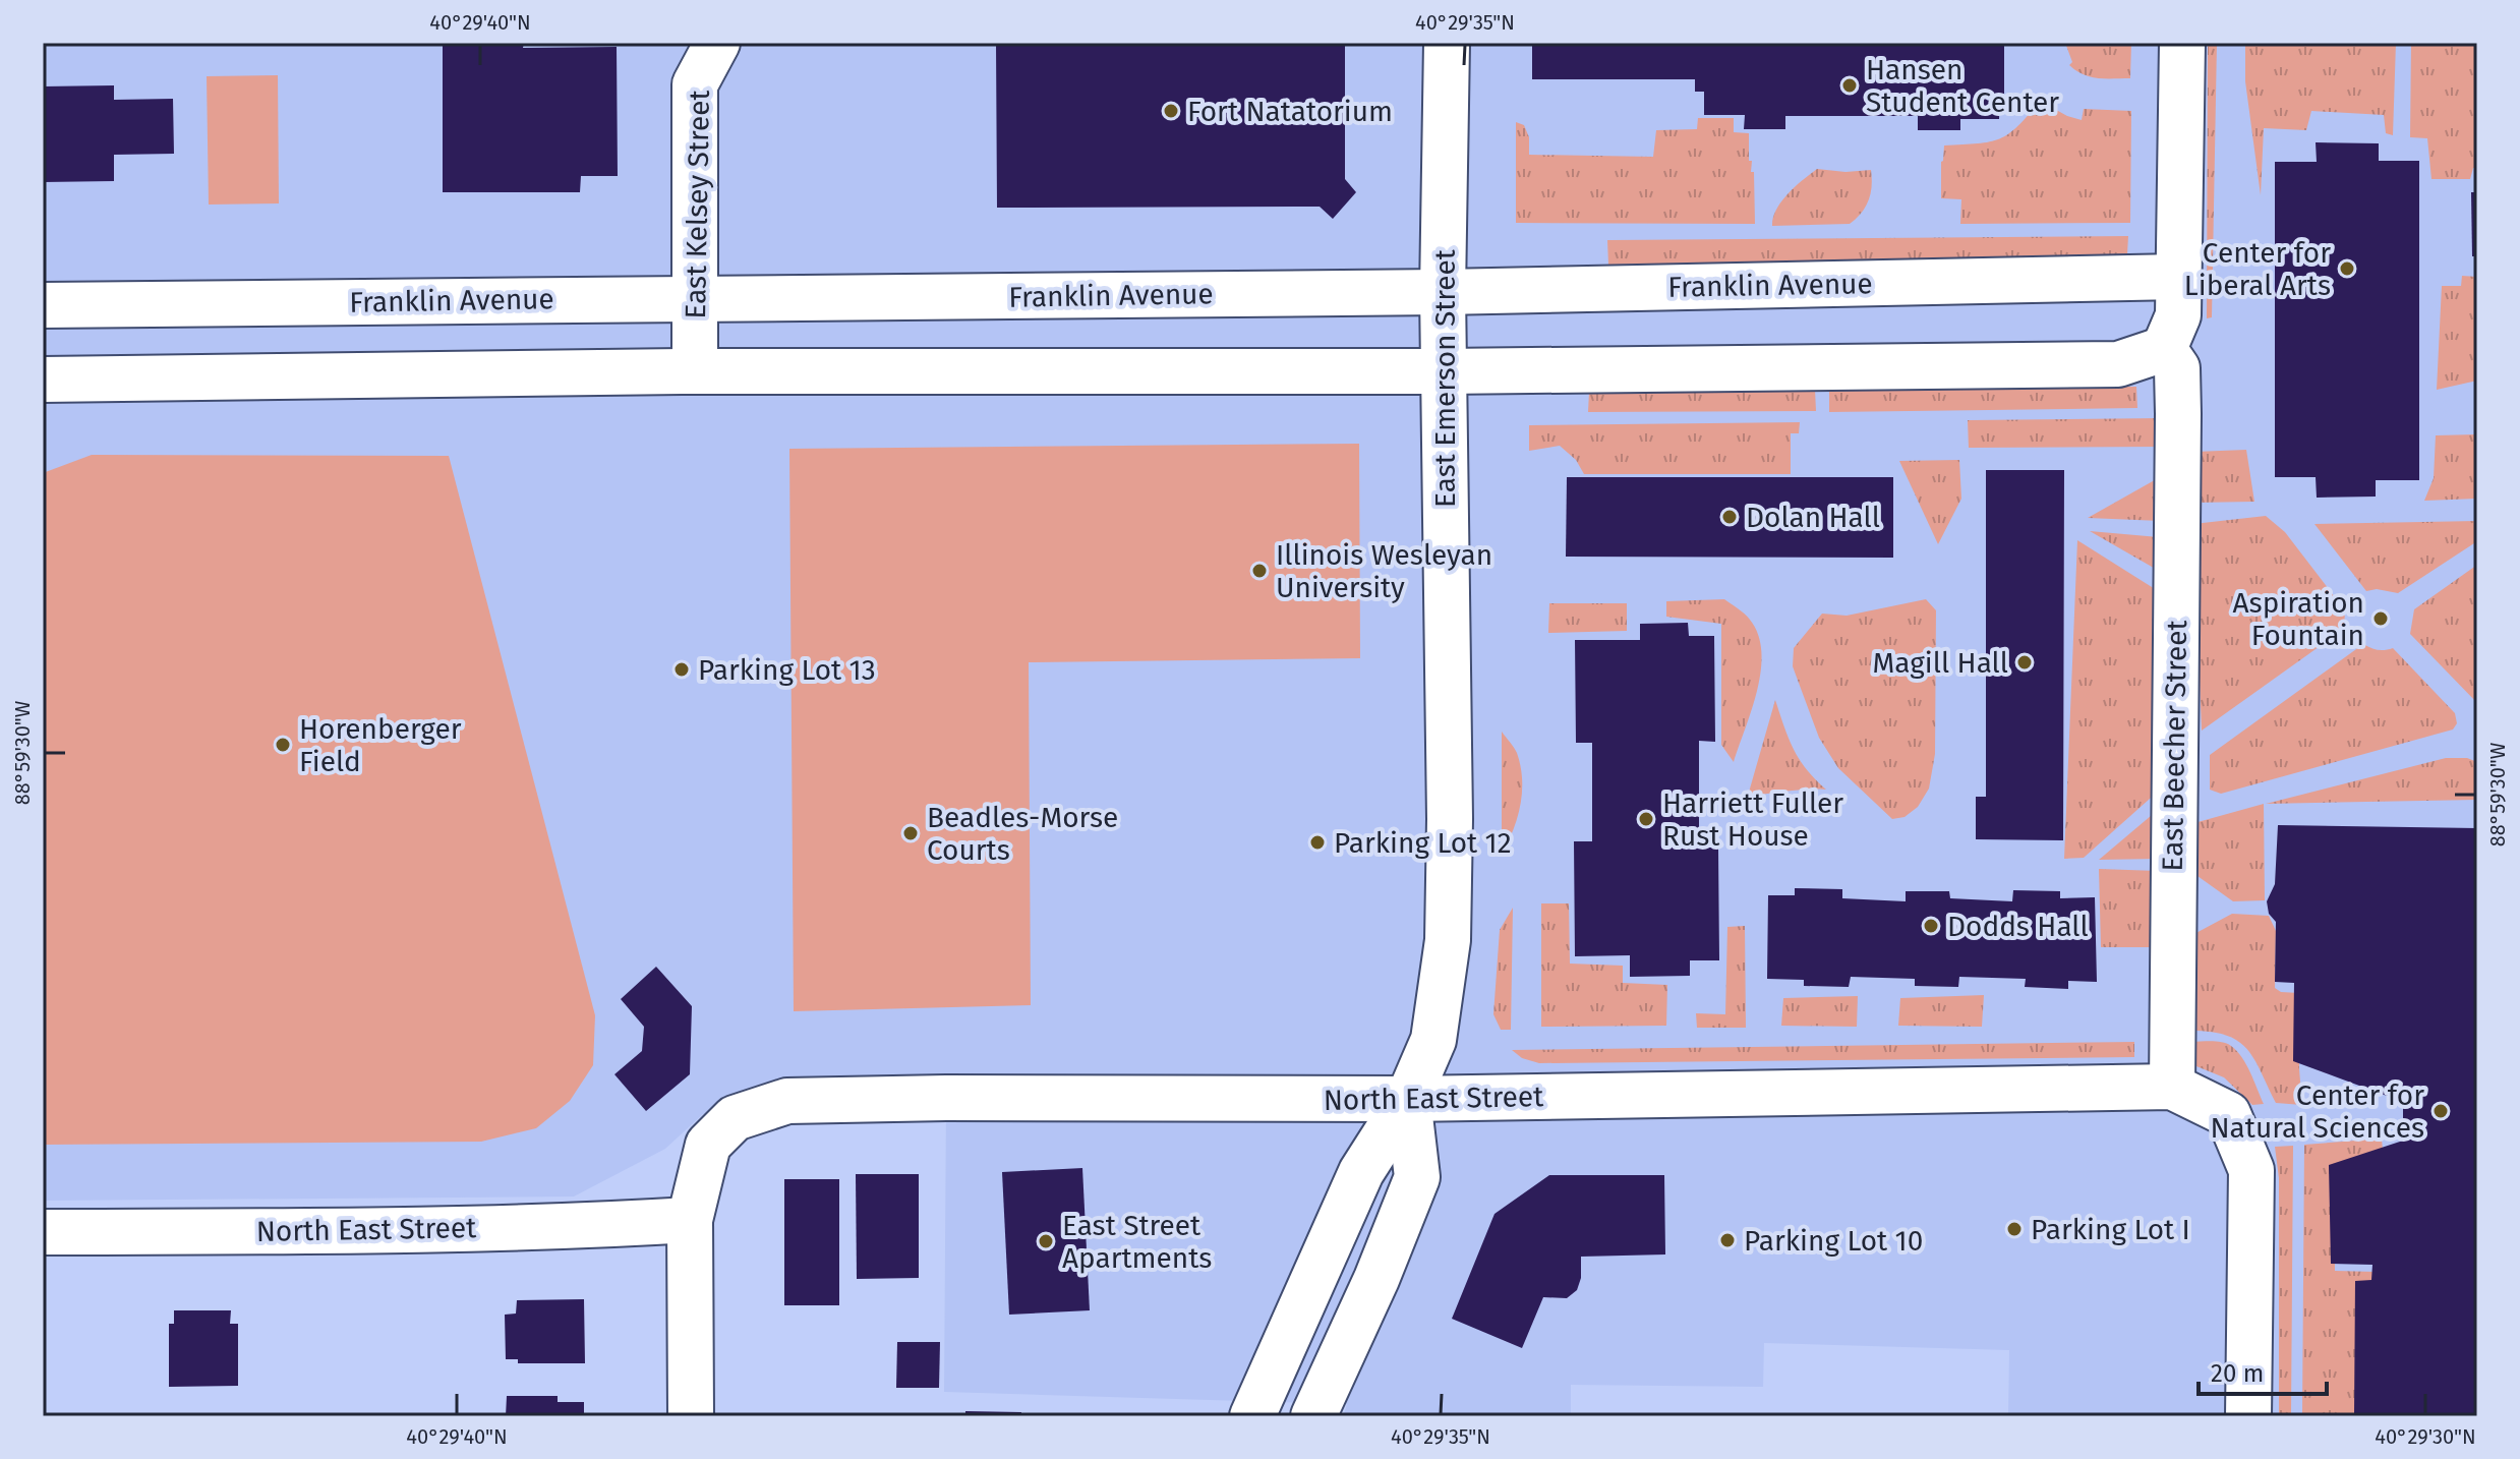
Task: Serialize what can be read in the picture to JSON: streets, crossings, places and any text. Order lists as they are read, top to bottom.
{
  "streets": {
    "street": [
      "East Kelsey Street",
      "Franklin Avenue",
      "East Emerson Street",
      "East Beecher Street",
      "North East Street"
    ]
  },
  "crossings": [
    ["East Kelsey Street", "Franklin Avenue"],
    ["Franklin Avenue", "East Emerson Street"],
    ["East Emerson Street", "North East Street"],
    ["East Beecher Street", "North East Street"]
  ],
  "places": [
    "Hansen Student Center",
    "Fort Natatorium",
    "Center for Liberal Arts",
    "Dolan Hall",
    "Illinois Wesleyan University",
    "Aspiration Fountain",
    "Magill Hall",
    "Parking Lot 13",
    "Horenberger Field",
    "Harriett Fuller Rust House",
    "Beadles-Morse Courts",
    "Parking Lot 12",
    "Dodds Hall",
    "Center for Natural Sciences",
    "Parking Lot I",
    "Parking Lot 10",
    "East Street Apartments"
  ],
  "scale_bar": "20 m",
  "coordinates": [
    "40°29'40\"N",
    "40°29'35\"N",
    "88°59'30\"W",
    "40°29'30\"N"
  ]
}
